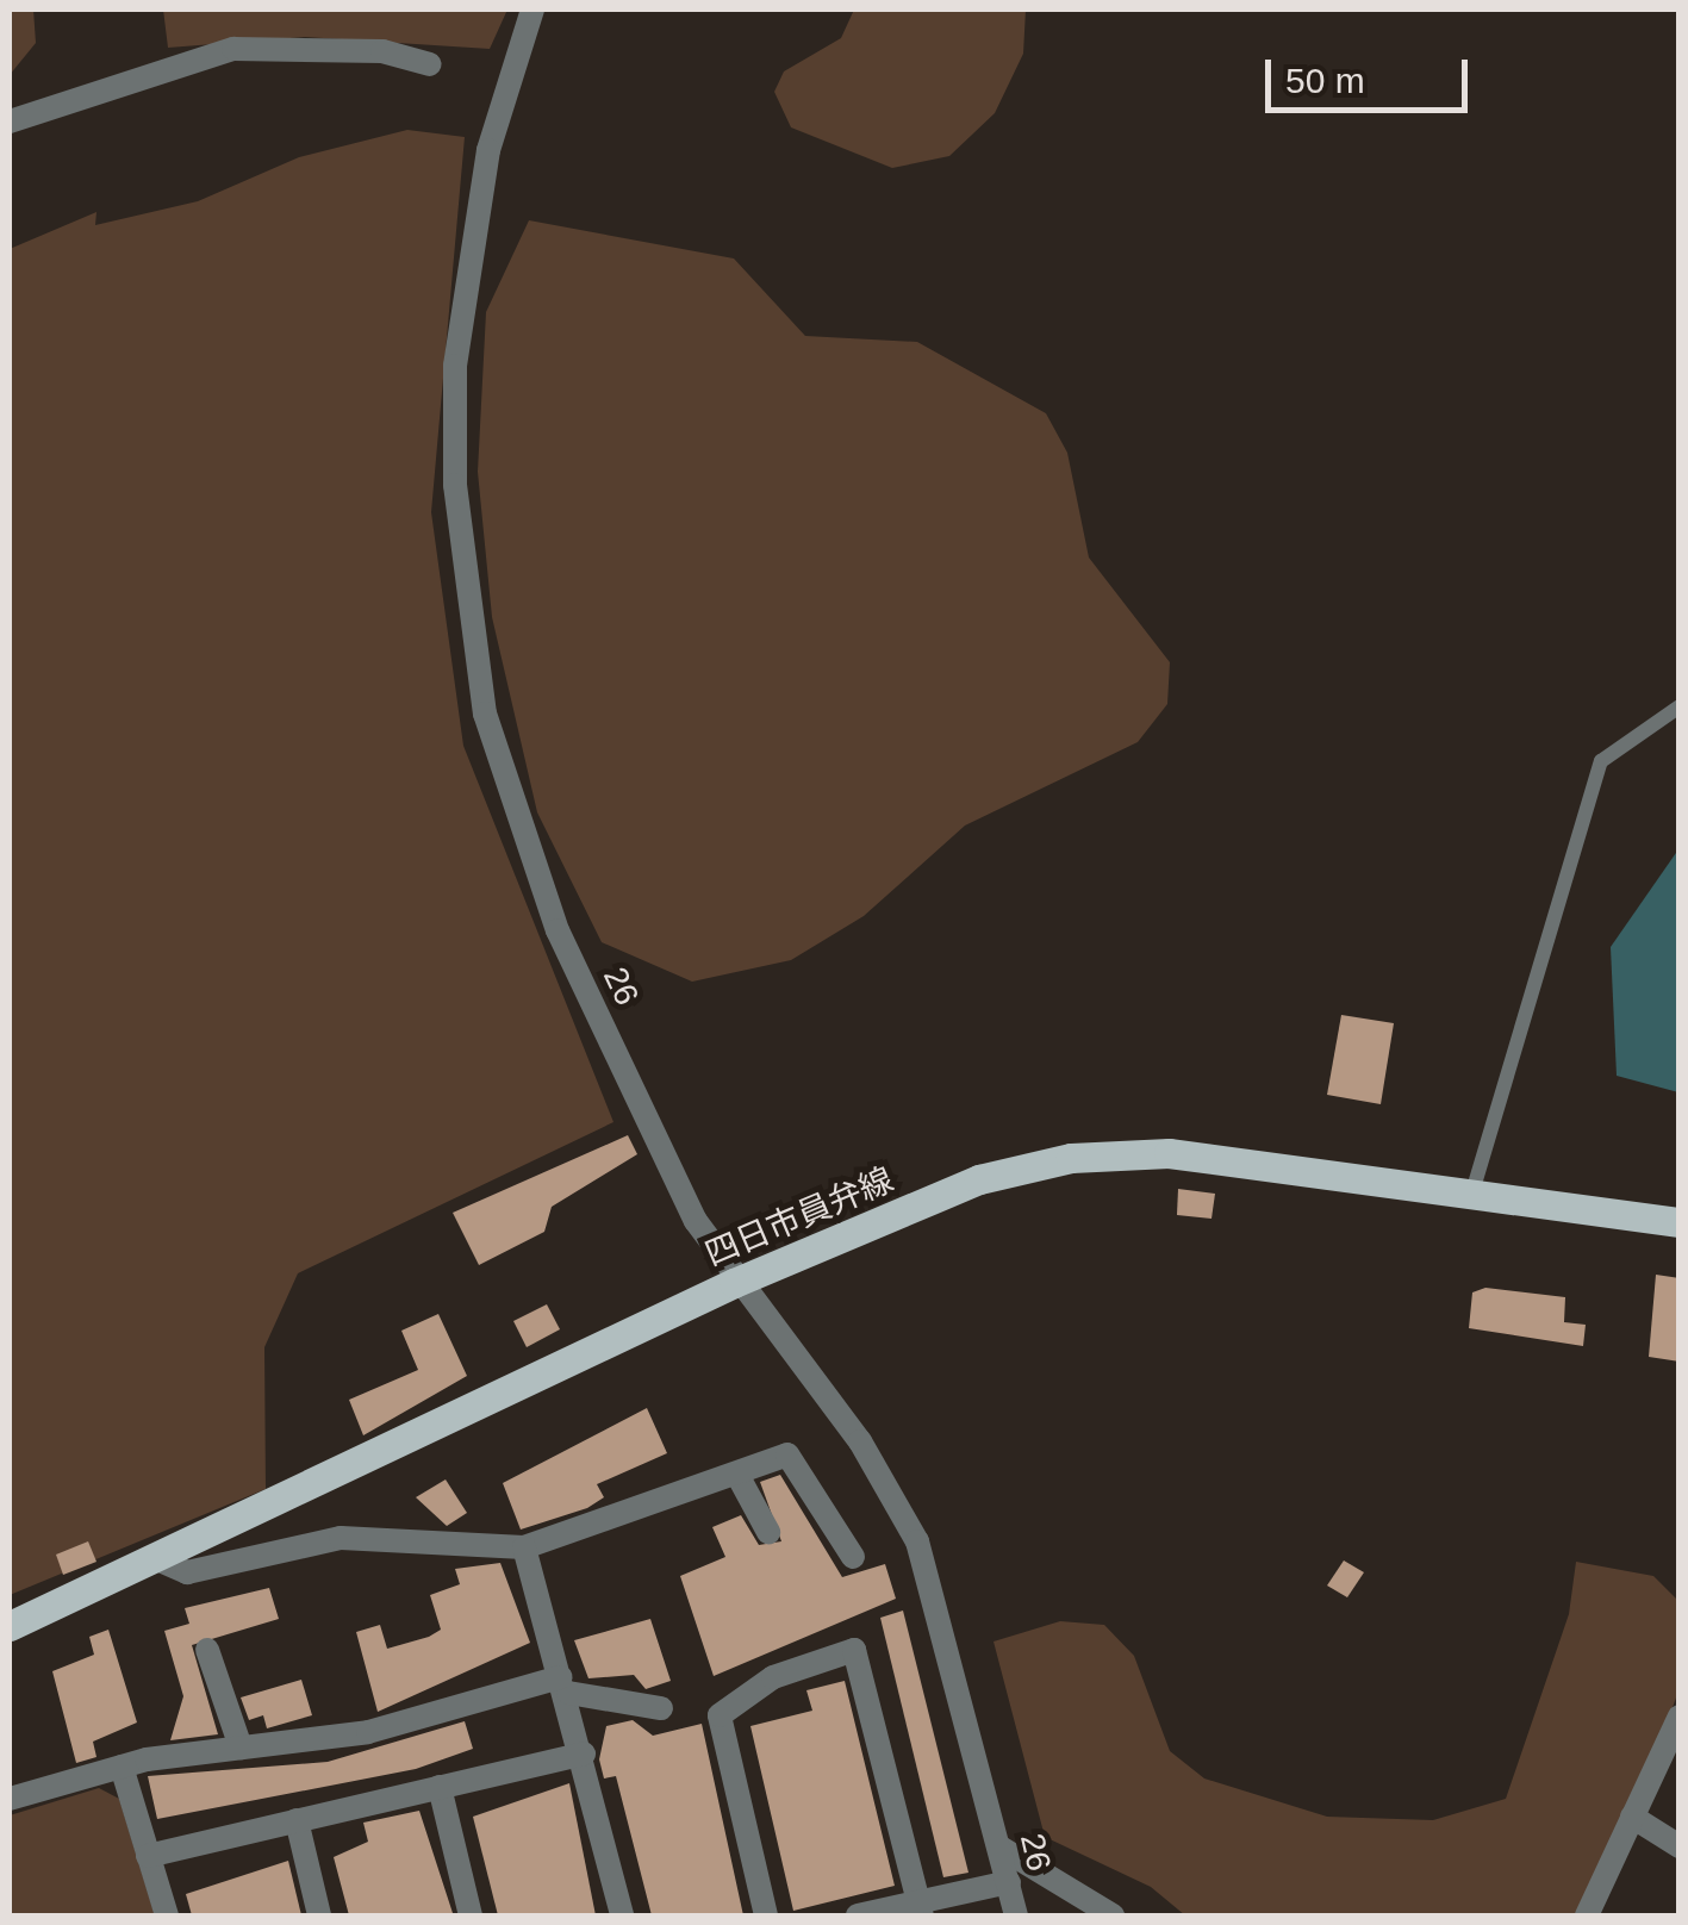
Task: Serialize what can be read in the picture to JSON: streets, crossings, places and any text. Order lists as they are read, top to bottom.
{
  "streets": {
    "main road": ["四日市員弁線"],
    "street": ["26"]
  },
  "crossings": [
    ["26", "四日市員弁線"]
  ],
  "scale_bar": "50 m"
}
